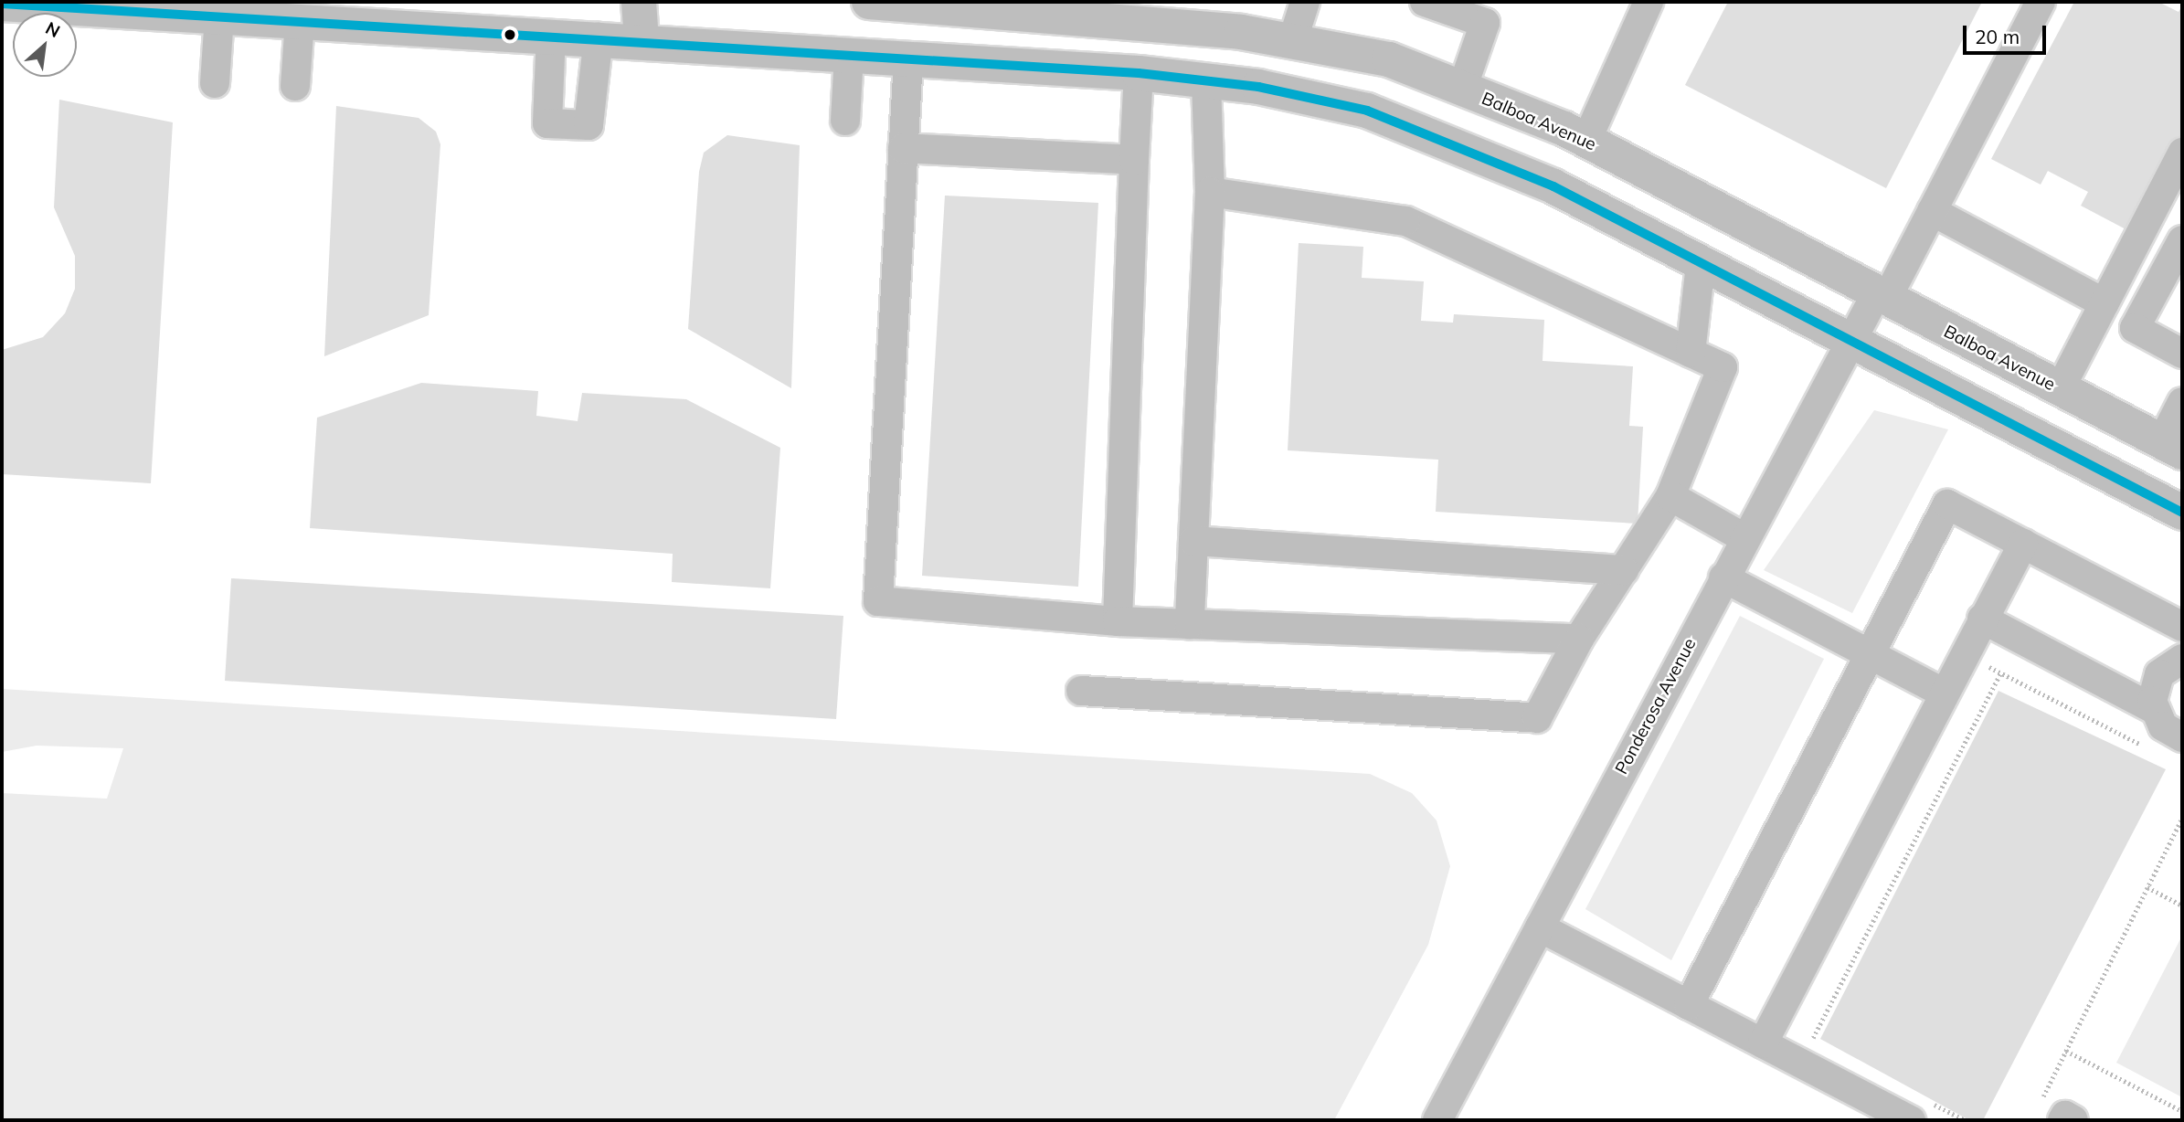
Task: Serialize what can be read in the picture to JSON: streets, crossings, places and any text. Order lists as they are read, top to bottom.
{
  "streets": {
    "main road": ["Balboa Avenue"],
    "street": ["Ponderosa Avenue"]
  },
  "crossings": [
    ["Balboa Avenue", "Ponderosa Avenue"]
  ],
  "scale_bar": "20 m",
  "north": "top right"
}
